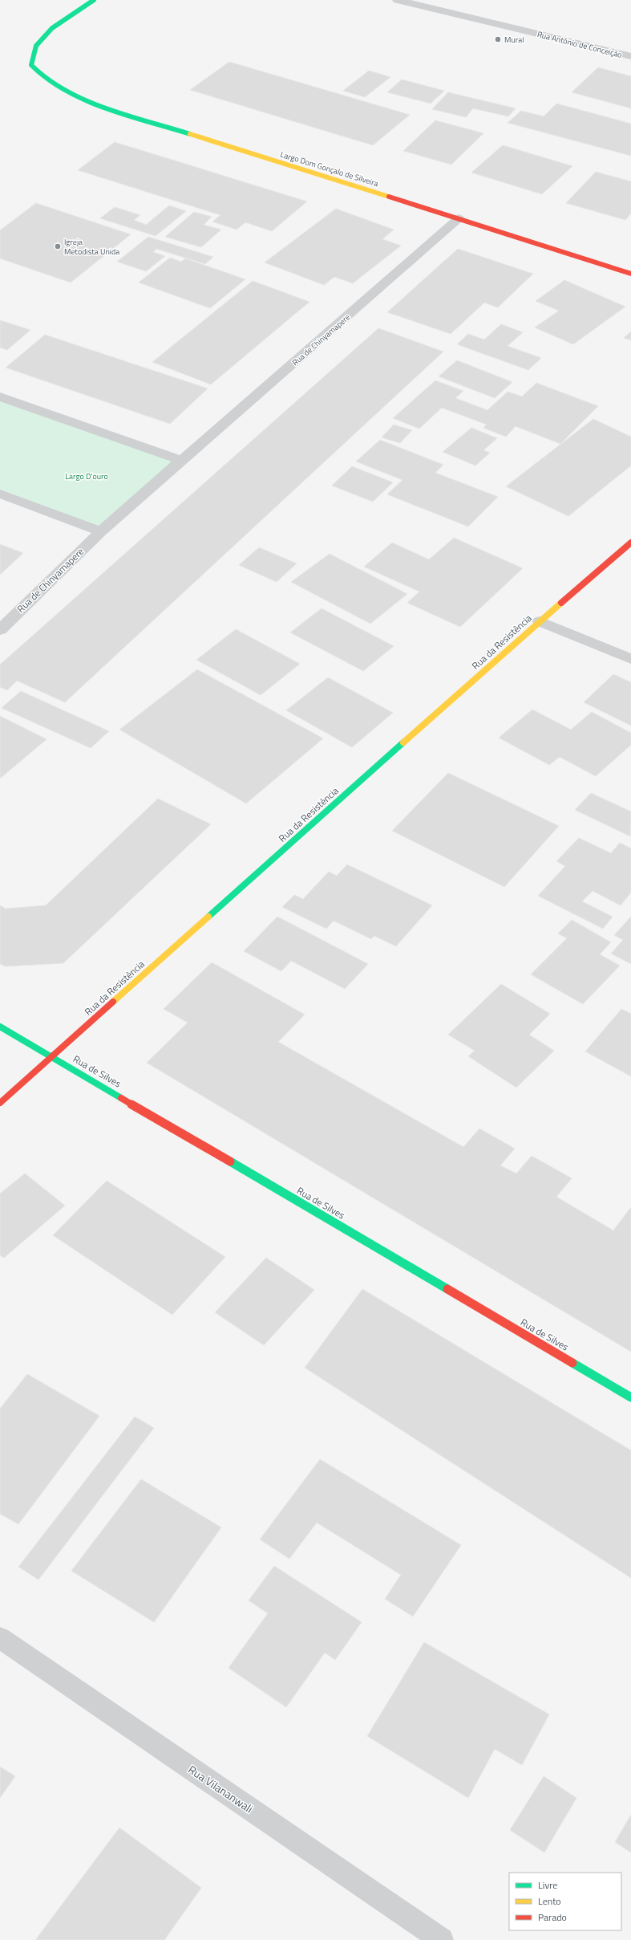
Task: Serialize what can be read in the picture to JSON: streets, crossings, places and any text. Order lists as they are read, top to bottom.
{
  "streets": {
    "street": [
      "Rua António de Conceição",
      "Largo Dom Gonçalo de Silveira",
      "Rua de Chinyamapere",
      "Rua da Resistência",
      "Rua de Silves",
      "Rua Vilananwali"
    ]
  },
  "crossings": [
    ["Largo Dom Gonçalo de Silveira", "Rua de Chinyamapere"],
    ["Rua da Resistência", "Rua de Silves"]
  ],
  "parks": ["Largo D'ouro"],
  "places": ["Mural", "Igreja Metodista Unida"],
  "legend": ["Livre", "Lento", "Parado"]
}
